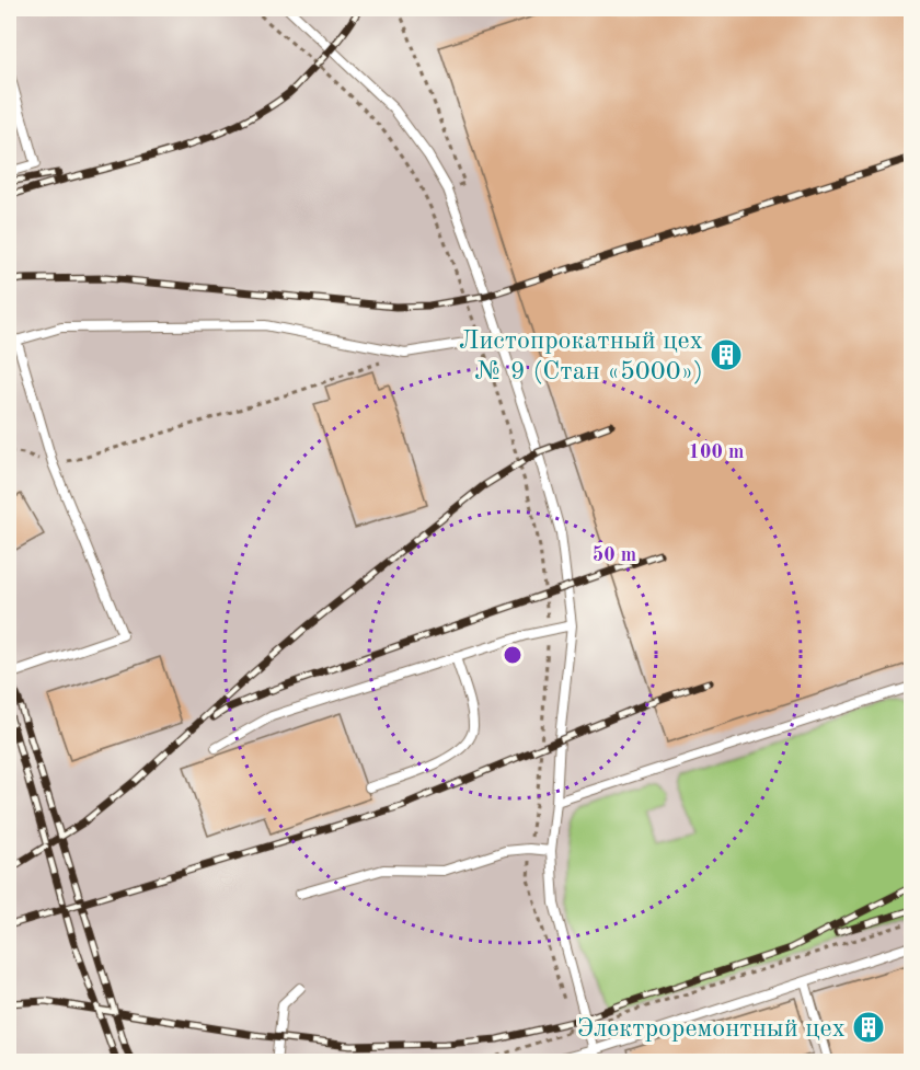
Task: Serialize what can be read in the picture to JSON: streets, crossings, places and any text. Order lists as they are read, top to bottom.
{
  "places": {
    "building": ["Листопрокатный цех № 9 (Стан «5000»)", "Электроремонтный цех"]
  },
  "rings": ["100 m", "50 m"]
}
